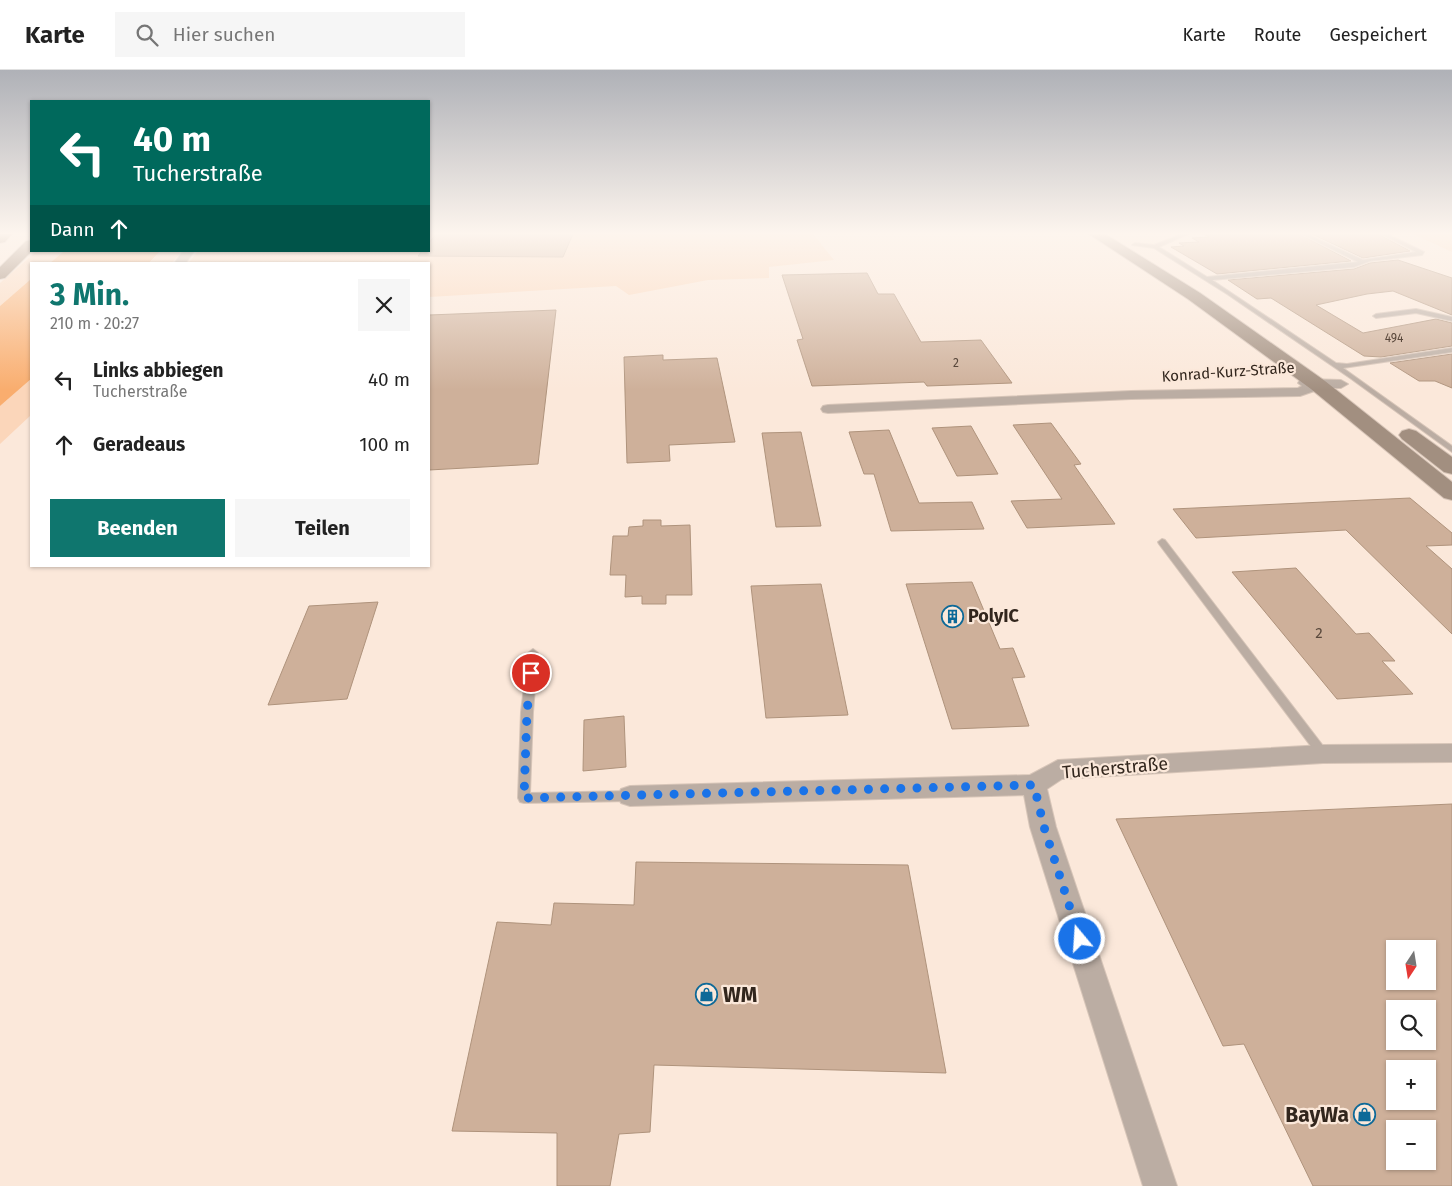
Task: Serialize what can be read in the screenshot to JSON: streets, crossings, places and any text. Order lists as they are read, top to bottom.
{
  "streets": {
    "street": ["Konrad-Kurz-Straße", "Tucherstraße"]
  },
  "places": {
    "building": ["PolyIC"],
    "shop": ["WM", "BayWa"]
  },
  "house_numbers": ["494", "2", "2"],
  "north": "bottom",
  "page": {
    "header": "Karte",
    "search": "Hier suchen",
    "nav": ["Karte", "Route", "Gespeichert"],
    "turn": ["40 m", "Tucherstraße"],
    "then": "Dann",
    "heading": ["3 Min.", "210 m · 20:27"],
    "list": [
      {
        "name": "Links abbiegen",
        "note": "Tucherstraße",
        "value": "40 m"
      },
      {
        "name": "Geradeaus",
        "value": "100 m"
      }
    ],
    "buttons": ["Beenden", "Teilen"],
    "map_buttons": ["+", "−"]
  }
}
